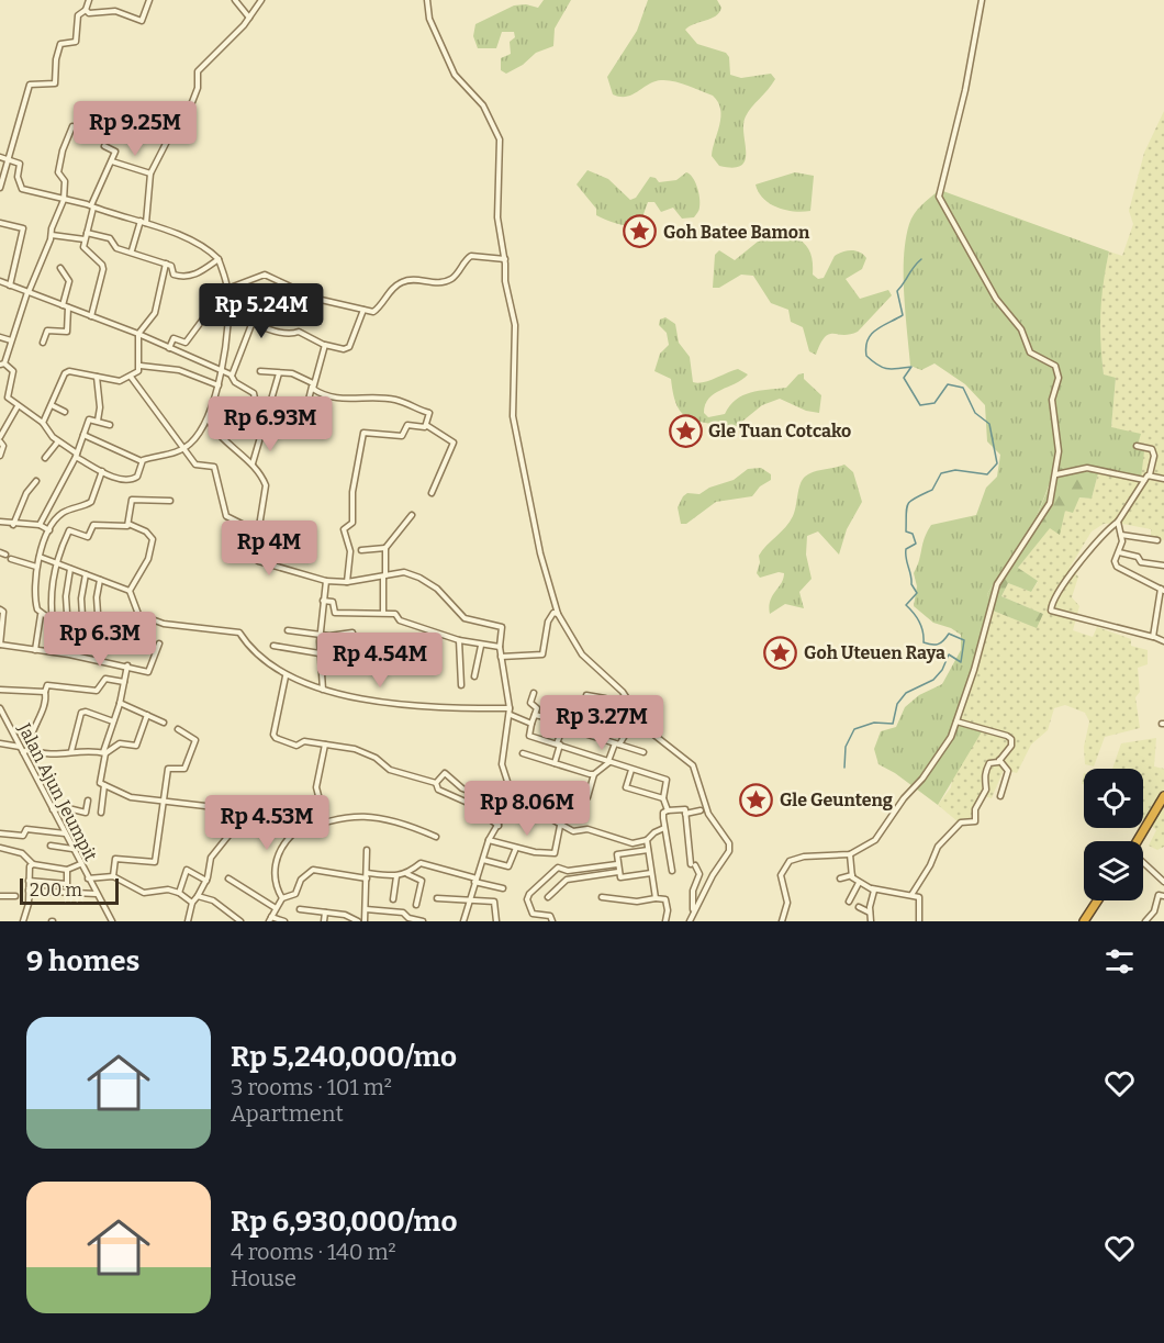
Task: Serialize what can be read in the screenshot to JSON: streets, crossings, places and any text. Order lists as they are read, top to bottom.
{
  "streets": {
    "street": ["Jalan Ajun Jeumpit"]
  },
  "places": {
    "place": [
      "Goh Batee Bamon",
      "Gle Tuan Cotcako",
      "Goh Uteuen Raya",
      "Gle Geunteng"
    ]
  },
  "scale_bar": "200 m",
  "page": {
    "price": [
      "Rp 9.25M",
      "Rp 5.24M",
      "Rp 6.93M",
      "Rp 4M",
      "Rp 6.3M",
      "Rp 4.54M",
      "Rp 3.27M",
      "Rp 8.06M",
      "Rp 4.53M"
    ],
    "scale": "200 m",
    "heading": "9 homes",
    "list": [
      {
        "name": "Rp 5,240,000/mo",
        "note": "3 rooms · 101 m² · Apartment"
      },
      {
        "name": "Rp 6,930,000/mo",
        "note": "4 rooms · 140 m² · House"
      }
    ]
  }
}
